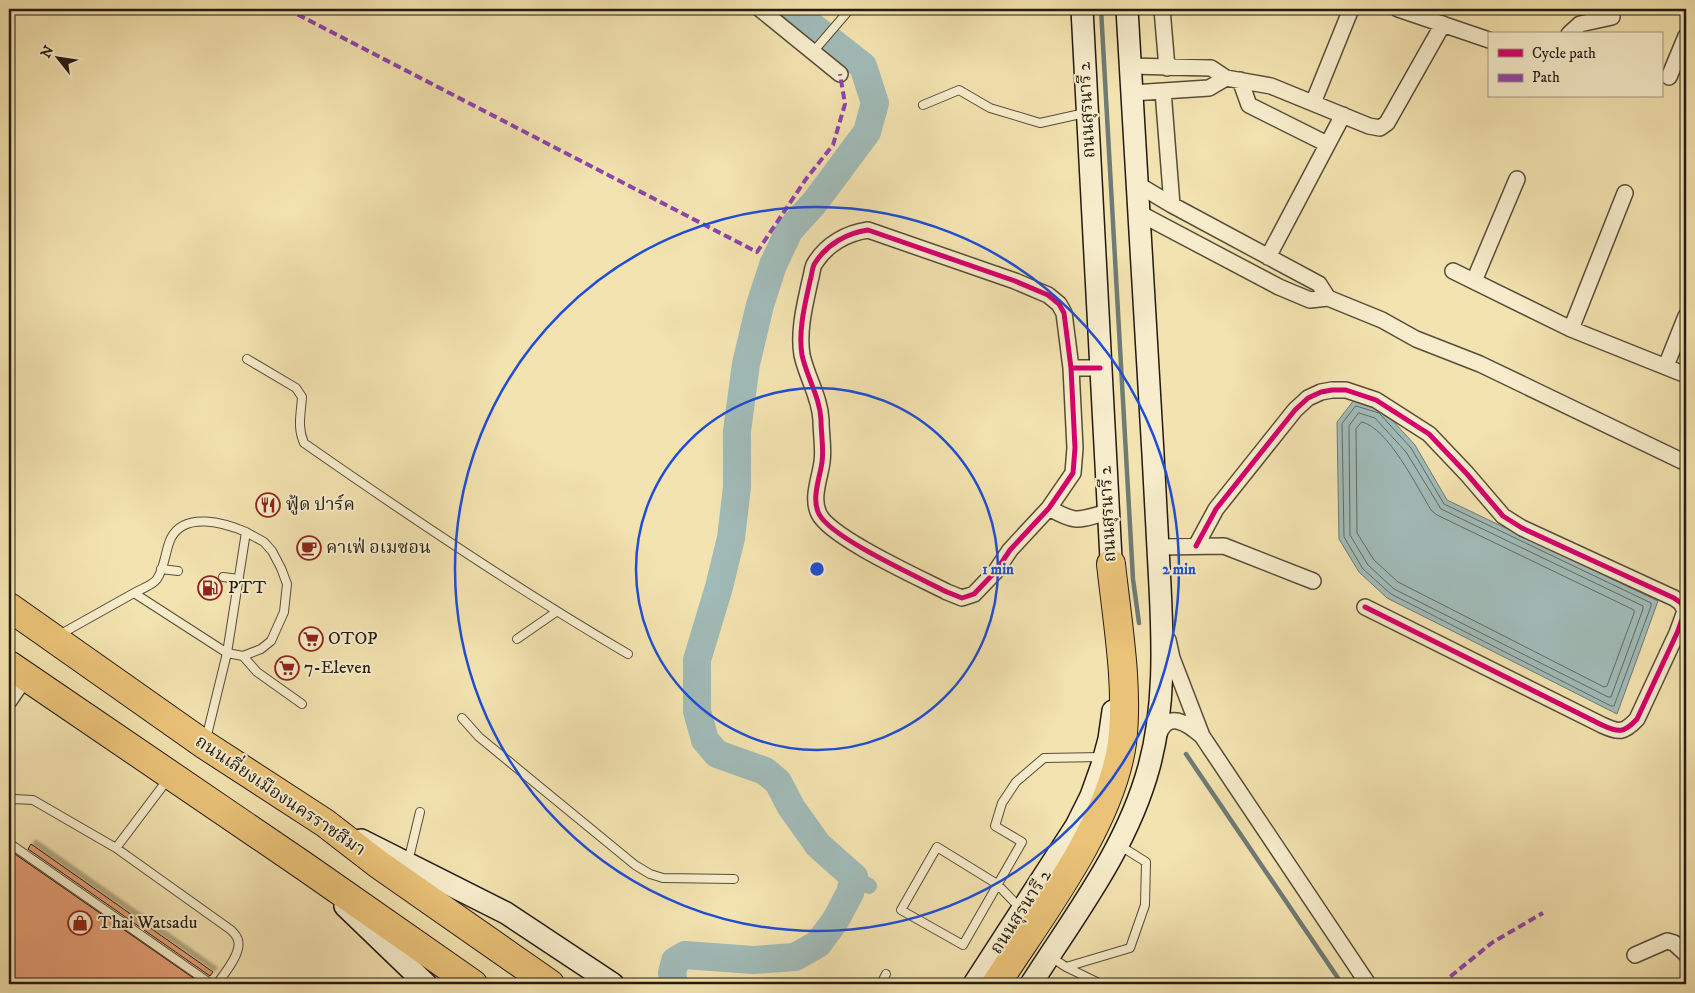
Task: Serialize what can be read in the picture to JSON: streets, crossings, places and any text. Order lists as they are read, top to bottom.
{
  "streets": {
    "highway": ["ถนนเลี่ยงเมืองนครราชสีมา"],
    "main road": ["ถนนสุรนารี 2"]
  },
  "places": {
    "restaurant": ["ฟู้ด ปาร์ค"],
    "cafe": ["คาเฟ่ อเมซอน"],
    "fuel station": ["PTT"],
    "supermarket": ["OTOP", "7-Eleven"],
    "shop": ["Thai Watsadu"]
  },
  "legend": ["Cycle path", "Path"],
  "north": "top left",
  "rings": ["1 min", "2 min"]
}
